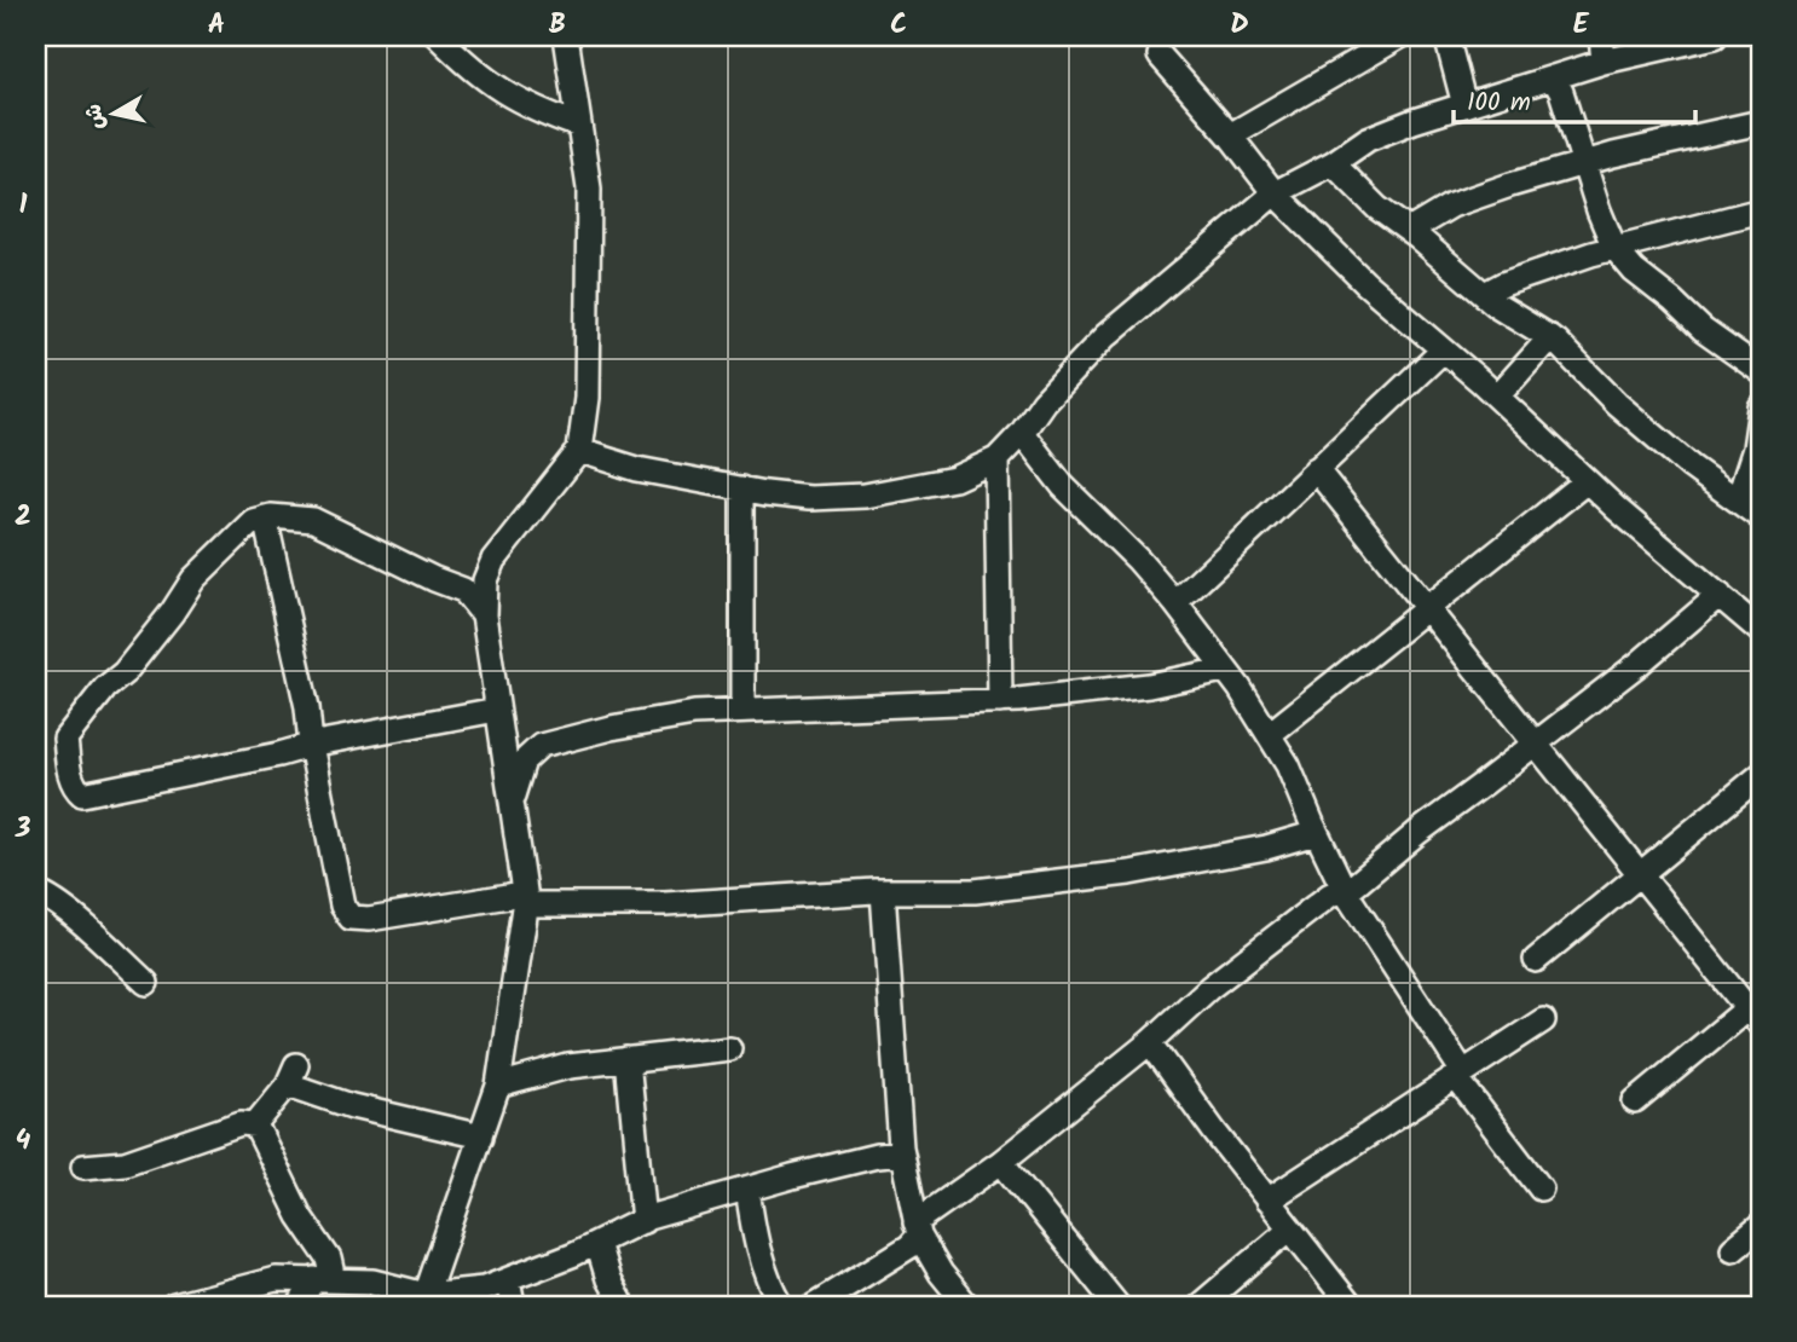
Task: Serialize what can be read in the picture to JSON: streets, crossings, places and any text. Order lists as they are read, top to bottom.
{
  "scale_bar": "100 m",
  "north": "left",
  "grid": {
    "columns": [
      "A",
      "B",
      "C",
      "D",
      "E"
    ],
    "rows": [
      "1",
      "2",
      "3",
      "4"
    ]
  }
}
